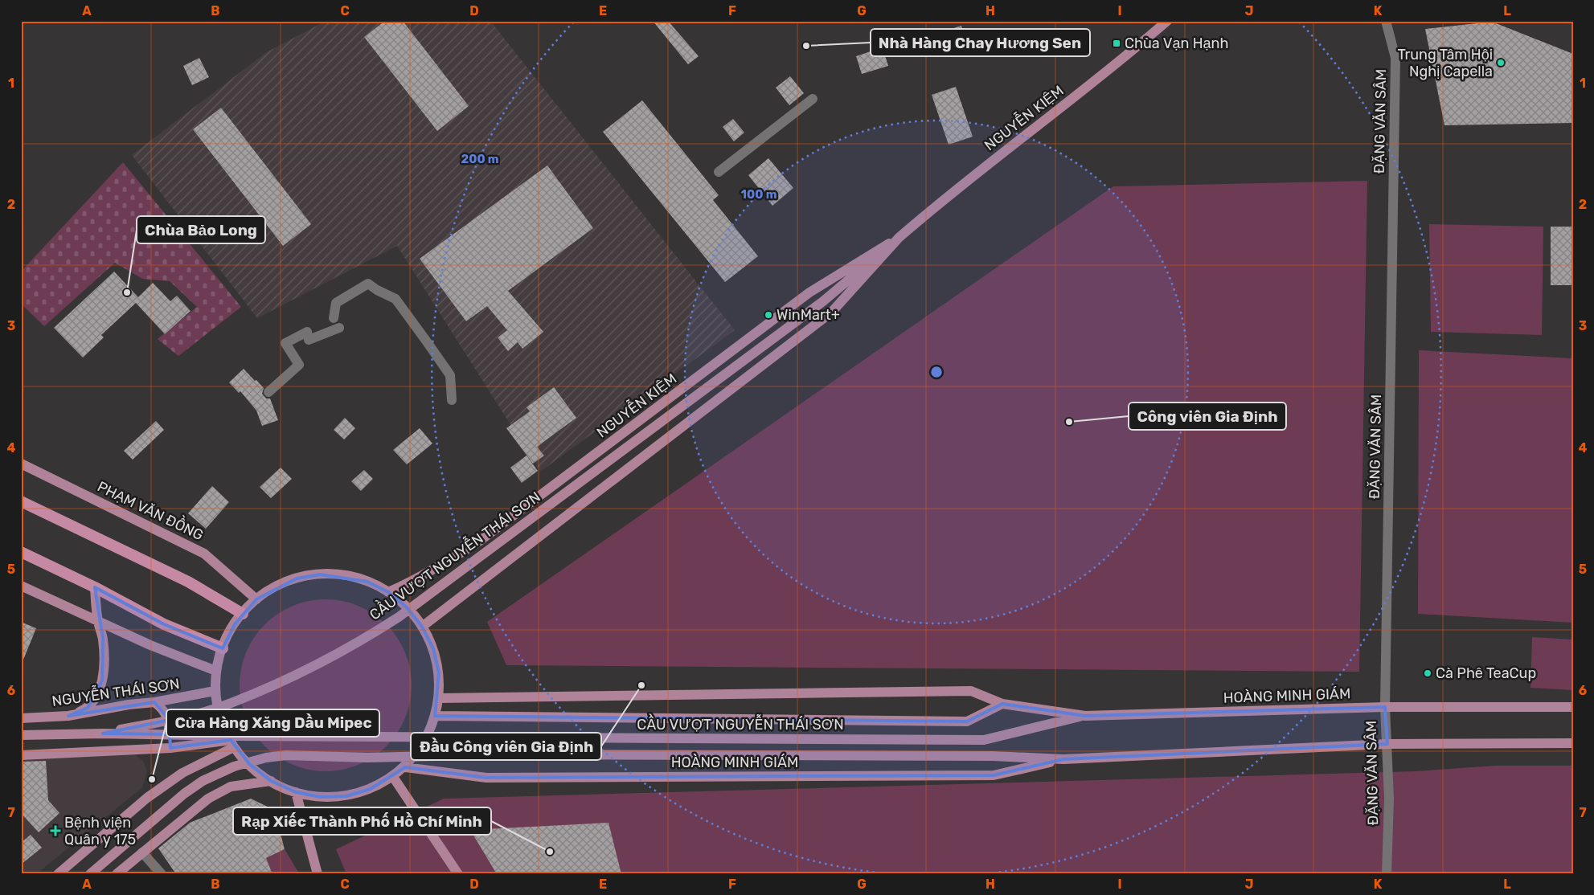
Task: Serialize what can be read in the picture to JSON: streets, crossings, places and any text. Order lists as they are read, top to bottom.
{
  "streets": {
    "main road": [
      "NGUYỄN KIỆM",
      "PHẠM VĂN ĐỒNG",
      "CẦU VƯỢT NGUYỄN THÁI SƠN",
      "NGUYỄN THÁI SƠN",
      "HOÀNG MINH GIÁM"
    ],
    "street": ["ĐẶNG VĂN SÂM"]
  },
  "crossings": [
    ["NGUYỄN KIỆM", "CẦU VƯỢT NGUYỄN THÁI SƠN"],
    ["ĐẶNG VĂN SÂM", "HOÀNG MINH GIÁM"],
    ["CẦU VƯỢT NGUYỄN THÁI SƠN", "HOÀNG MINH GIÁM"]
  ],
  "places": {
    "transit": ["Chùa Vạn Hạnh"],
    "other": [
      "Nhà Hàng Chay Hương Sen",
      "Trung Tâm Hội Nghị Capella",
      "Chùa Bảo Long",
      "WinMart+",
      "Công viên Gia Định",
      "Cà Phê TeaCup",
      "Đầu Công viên Gia Định",
      "Cửa Hàng Xăng Dầu Mipec",
      "Rạp Xiếc Thành Phố Hồ Chí Minh"
    ],
    "health": ["Bệnh viện Quân y 175"]
  },
  "grid": {
    "columns": [
      "A",
      "B",
      "C",
      "D",
      "E",
      "F",
      "G",
      "H",
      "I",
      "J",
      "K",
      "L"
    ],
    "rows": [
      "1",
      "2",
      "3",
      "4",
      "5",
      "6",
      "7"
    ]
  },
  "rings": ["200 m", "100 m"]
}
